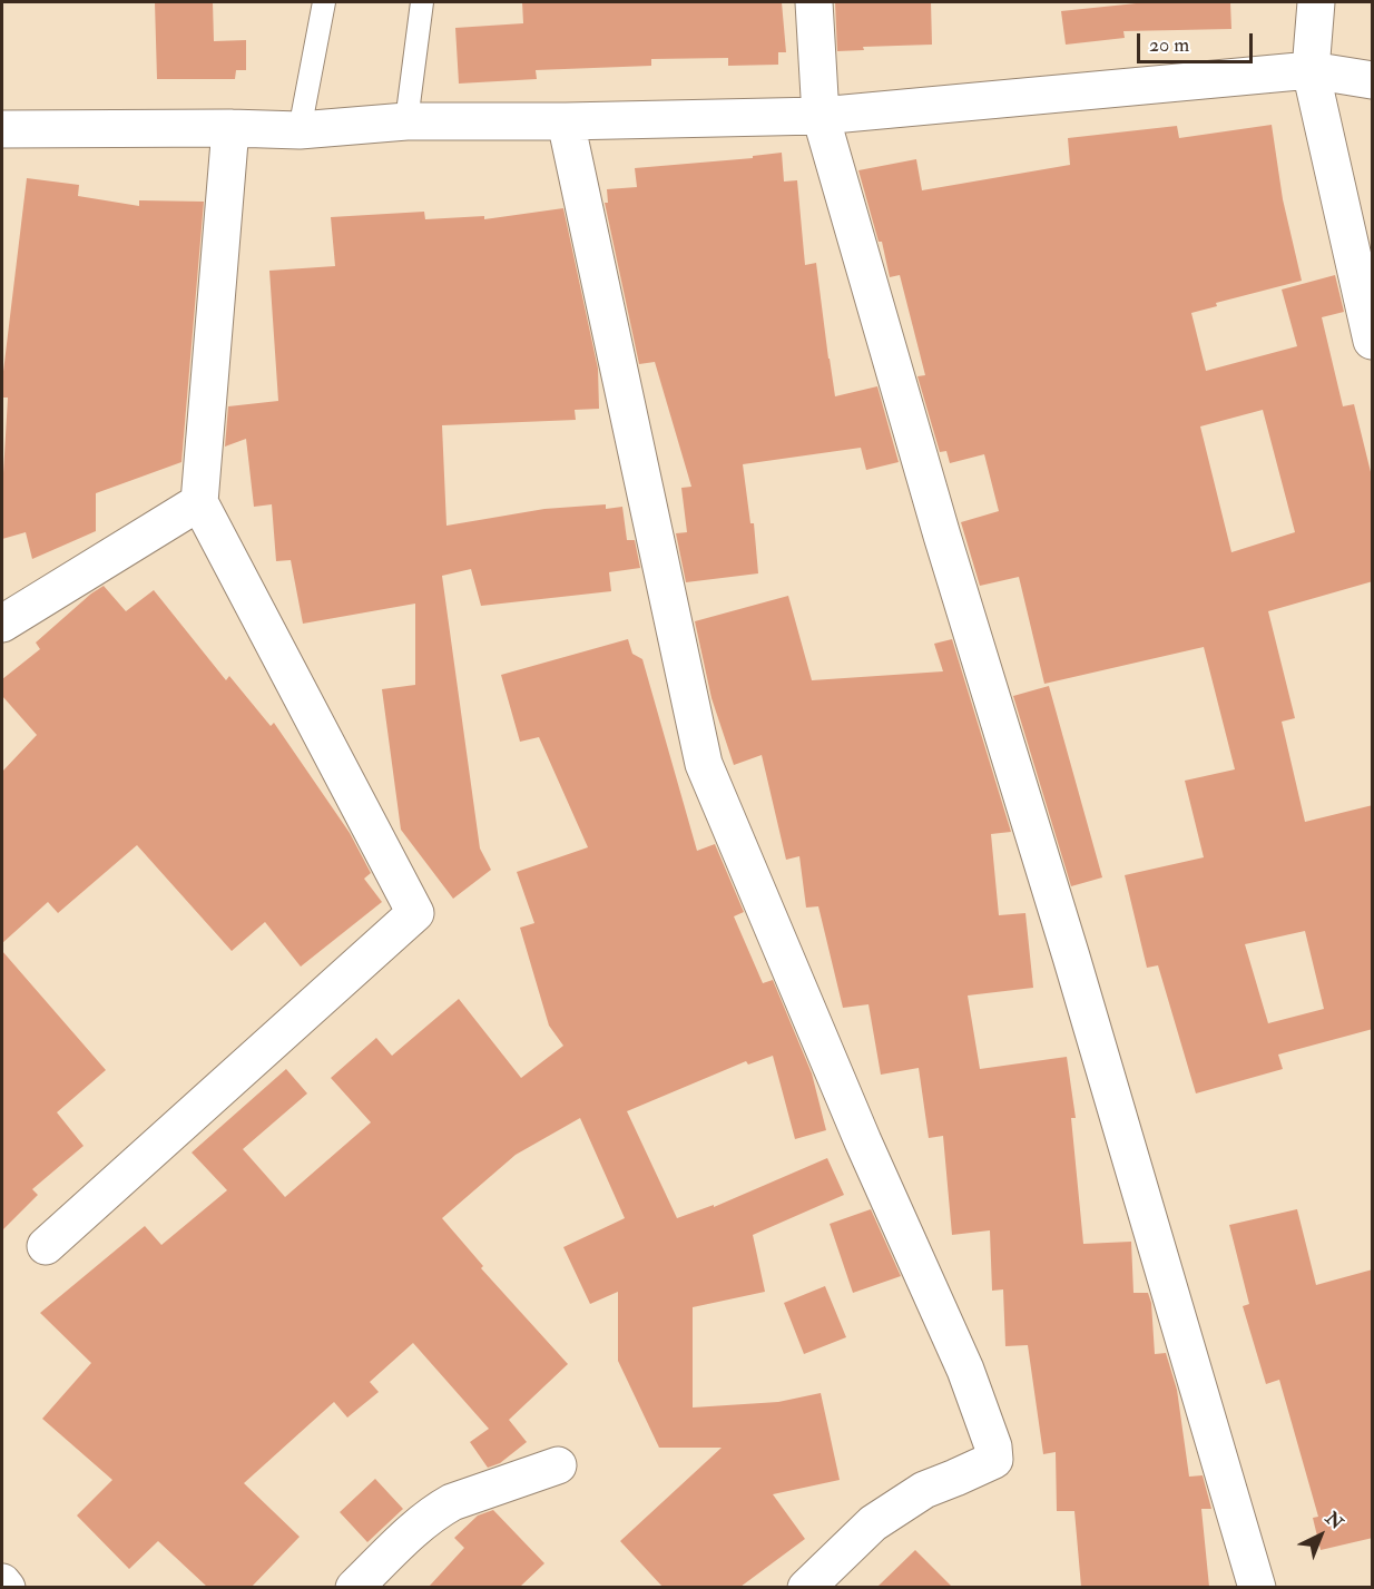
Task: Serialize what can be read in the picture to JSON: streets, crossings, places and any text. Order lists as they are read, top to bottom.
{
  "scale_bar": "20 m",
  "north": "top right"
}
